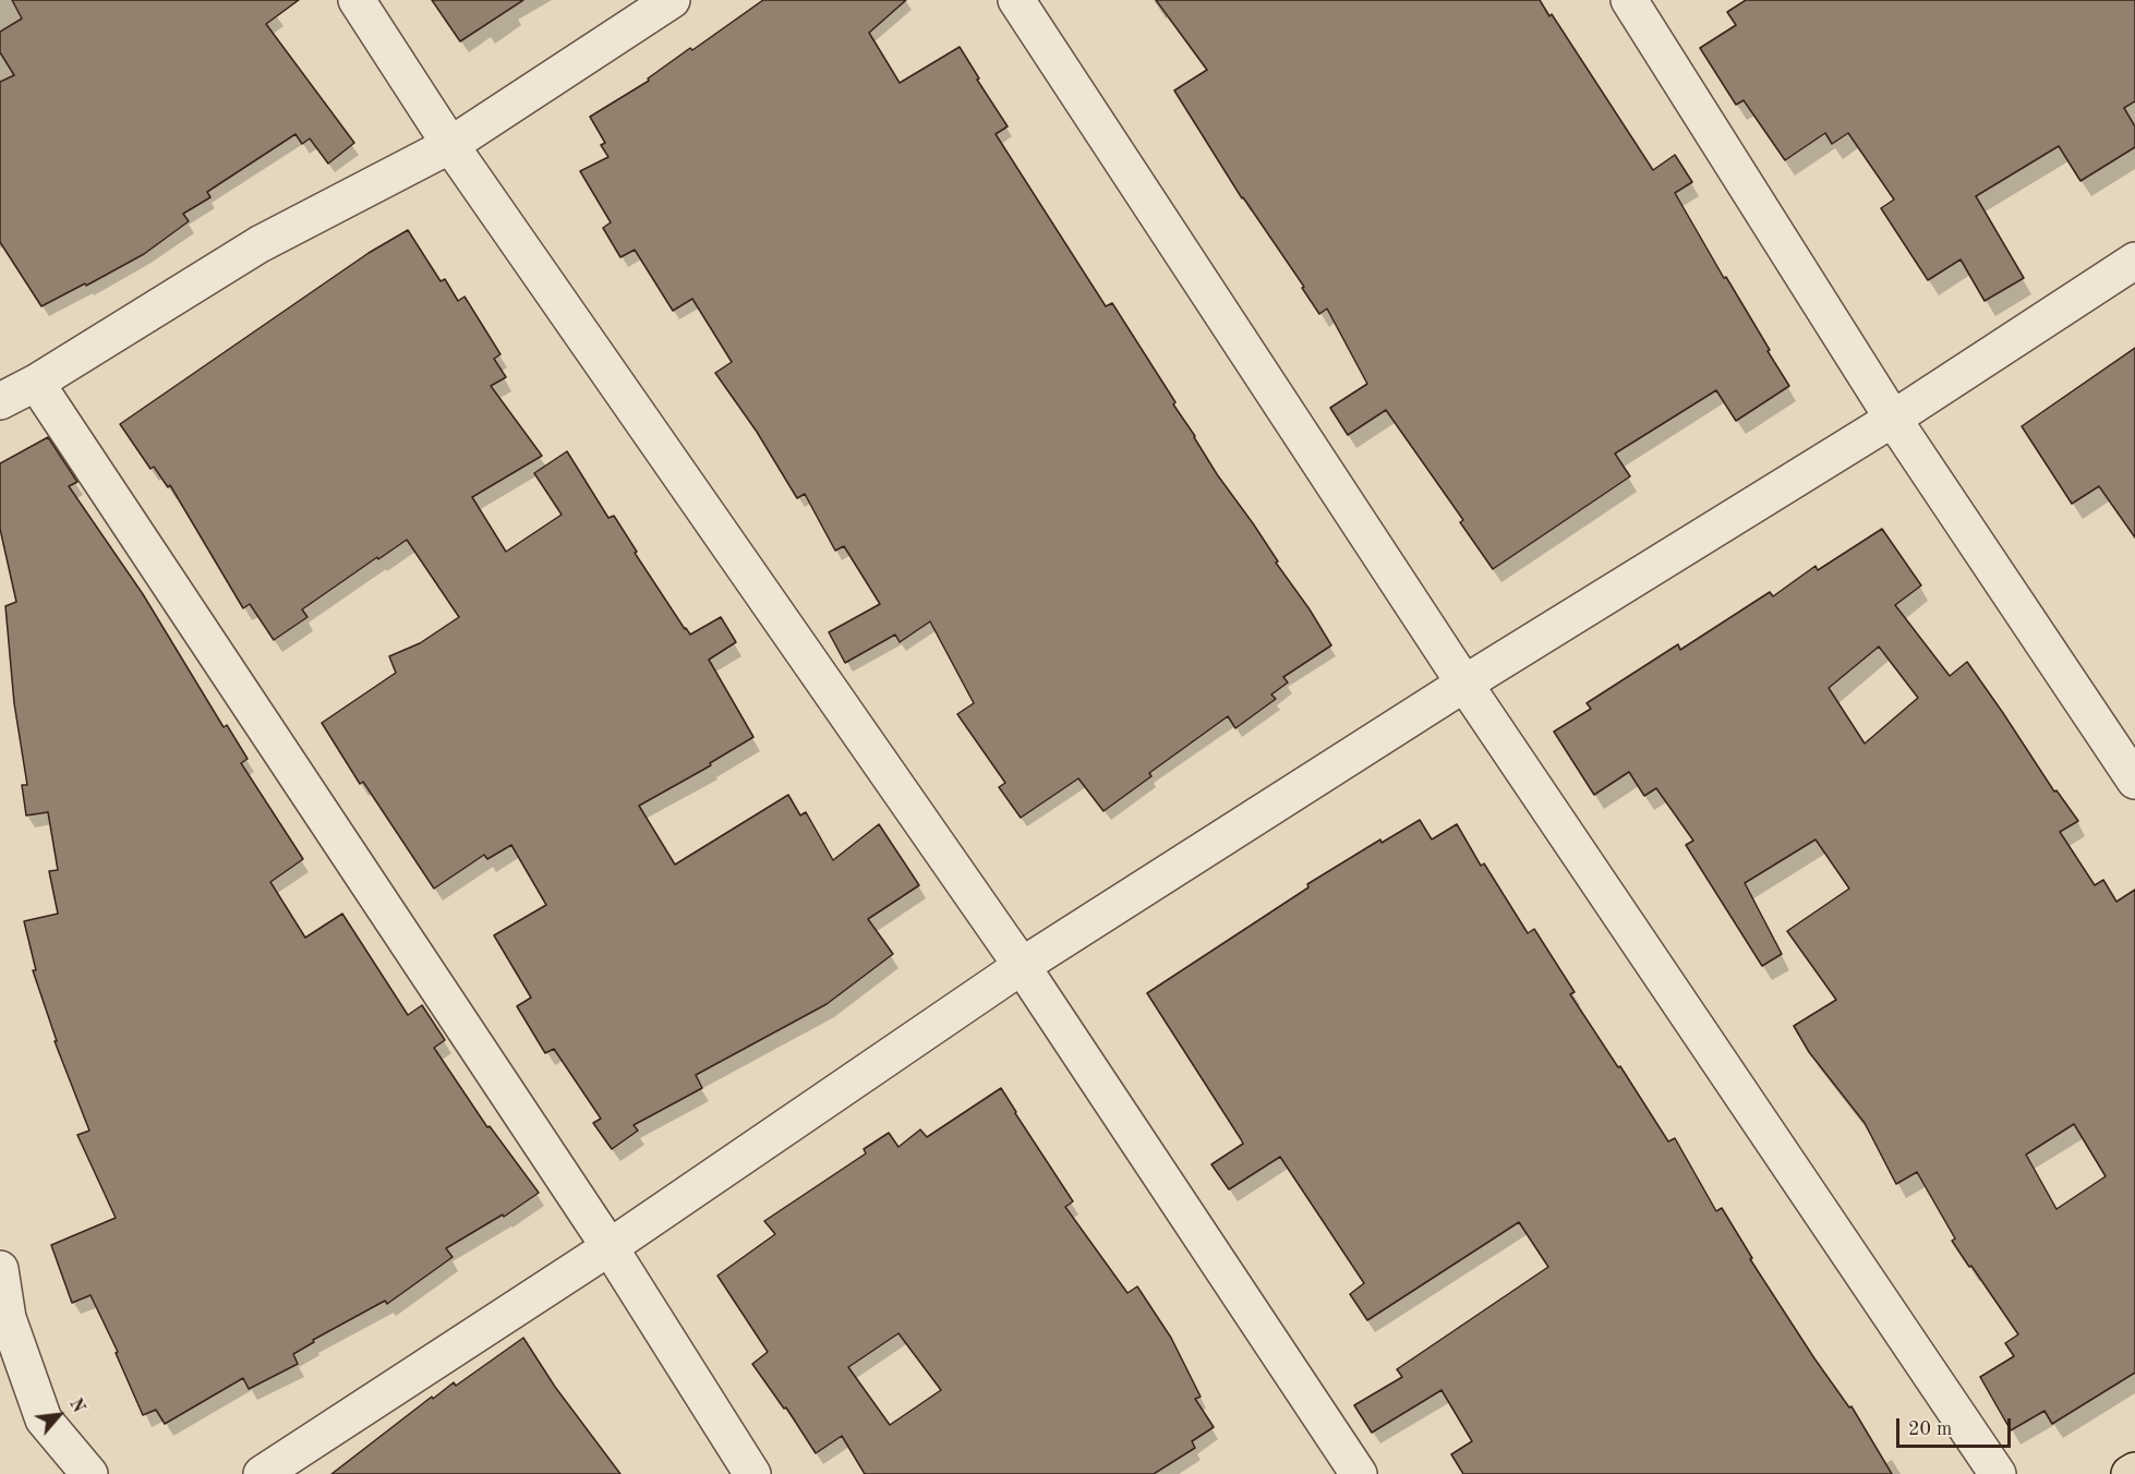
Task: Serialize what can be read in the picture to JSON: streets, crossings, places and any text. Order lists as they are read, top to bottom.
{
  "scale_bar": "20 m",
  "north": "top right"
}
